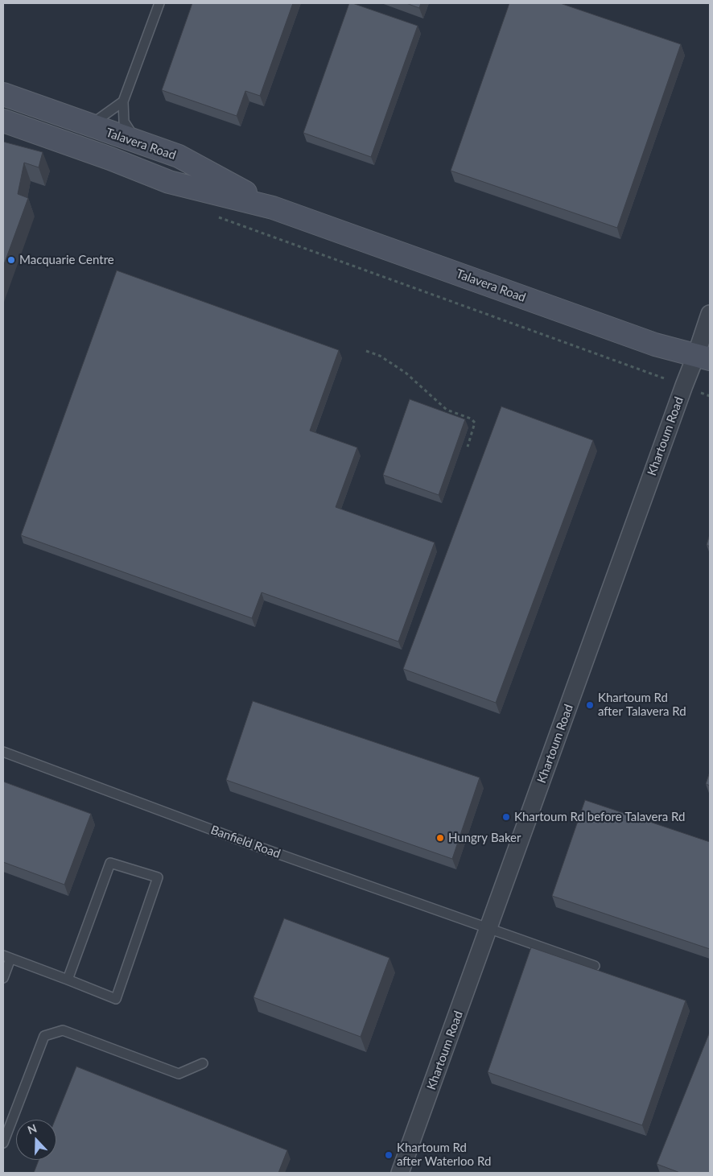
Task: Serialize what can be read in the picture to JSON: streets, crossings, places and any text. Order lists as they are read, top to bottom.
{
  "streets": {
    "main road": ["Talavera Road"],
    "street": ["Khartoum Road"],
    "lane": ["Banfield Road"]
  },
  "crossings": [
    ["Talavera Road", "Khartoum Road"],
    ["Khartoum Road", "Banfield Road"]
  ],
  "places": [
    "Macquarie Centre",
    "Khartoum Rd after Talavera Rd",
    "Khartoum Rd before Talavera Rd",
    "Hungry Baker",
    "Khartoum Rd after Waterloo Rd"
  ],
  "north": "top"
}
